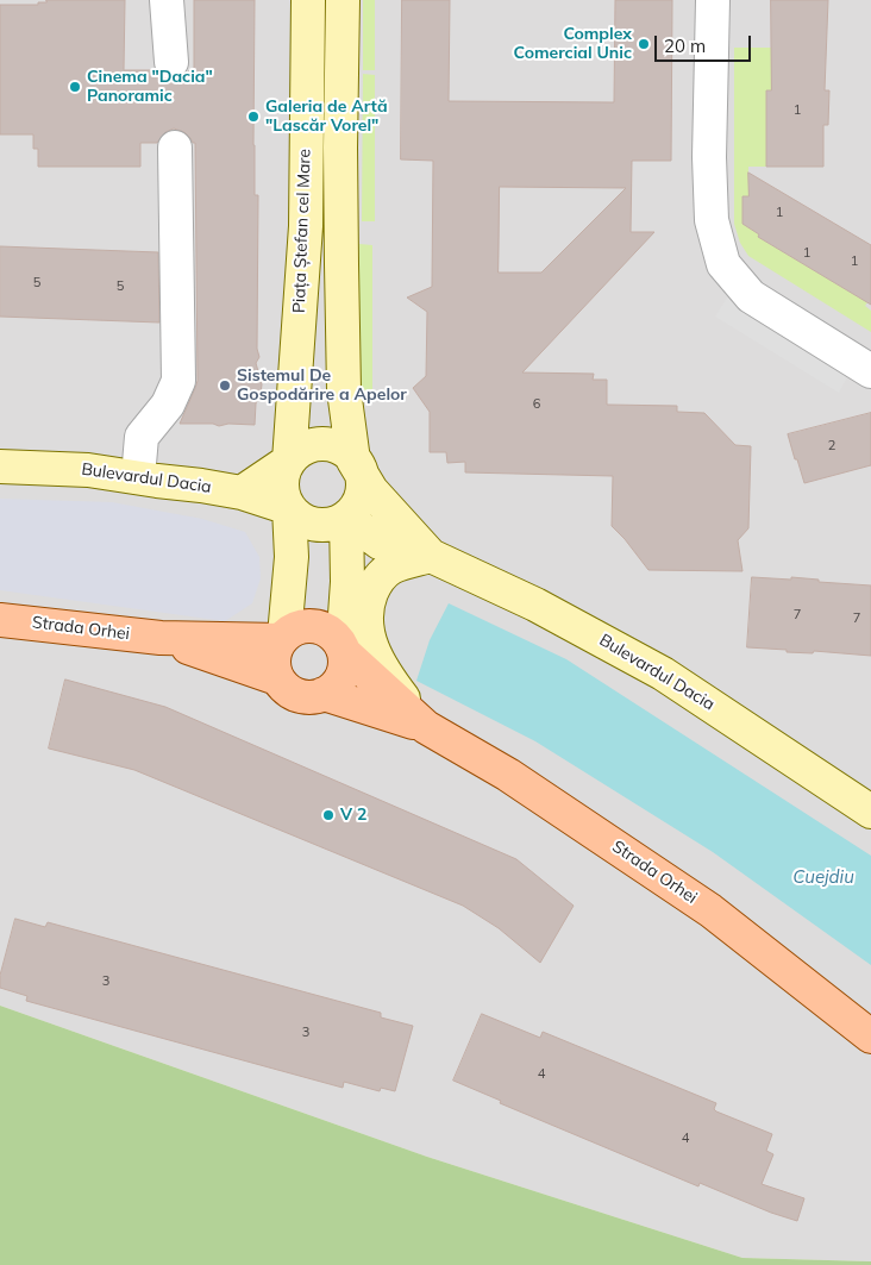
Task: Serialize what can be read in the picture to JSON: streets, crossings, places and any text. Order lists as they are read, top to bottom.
{
  "streets": {
    "main road": ["Piața Ștefan cel Mare", "Bulevardul Dacia", "Strada Orhei"]
  },
  "crossings": [
    ["Piața Ștefan cel Mare", "Bulevardul Dacia"],
    ["Piața Ștefan cel Mare", "Strada Orhei"]
  ],
  "water": ["Cuejdiu"],
  "places": [
    "Complex Comercial Unic",
    "Cinema \"Dacia\" Panoramic",
    "Galeria de Artă \"Lascăr Vorel\"",
    "Sistemul De Gospodărire a Apelor",
    "V 2"
  ],
  "house_numbers": [
    "1",
    "1",
    "1",
    "1",
    "5",
    "5",
    "6",
    "2",
    "7",
    "7",
    "3",
    "3",
    "4",
    "4"
  ],
  "scale_bar": "20 m"
}
